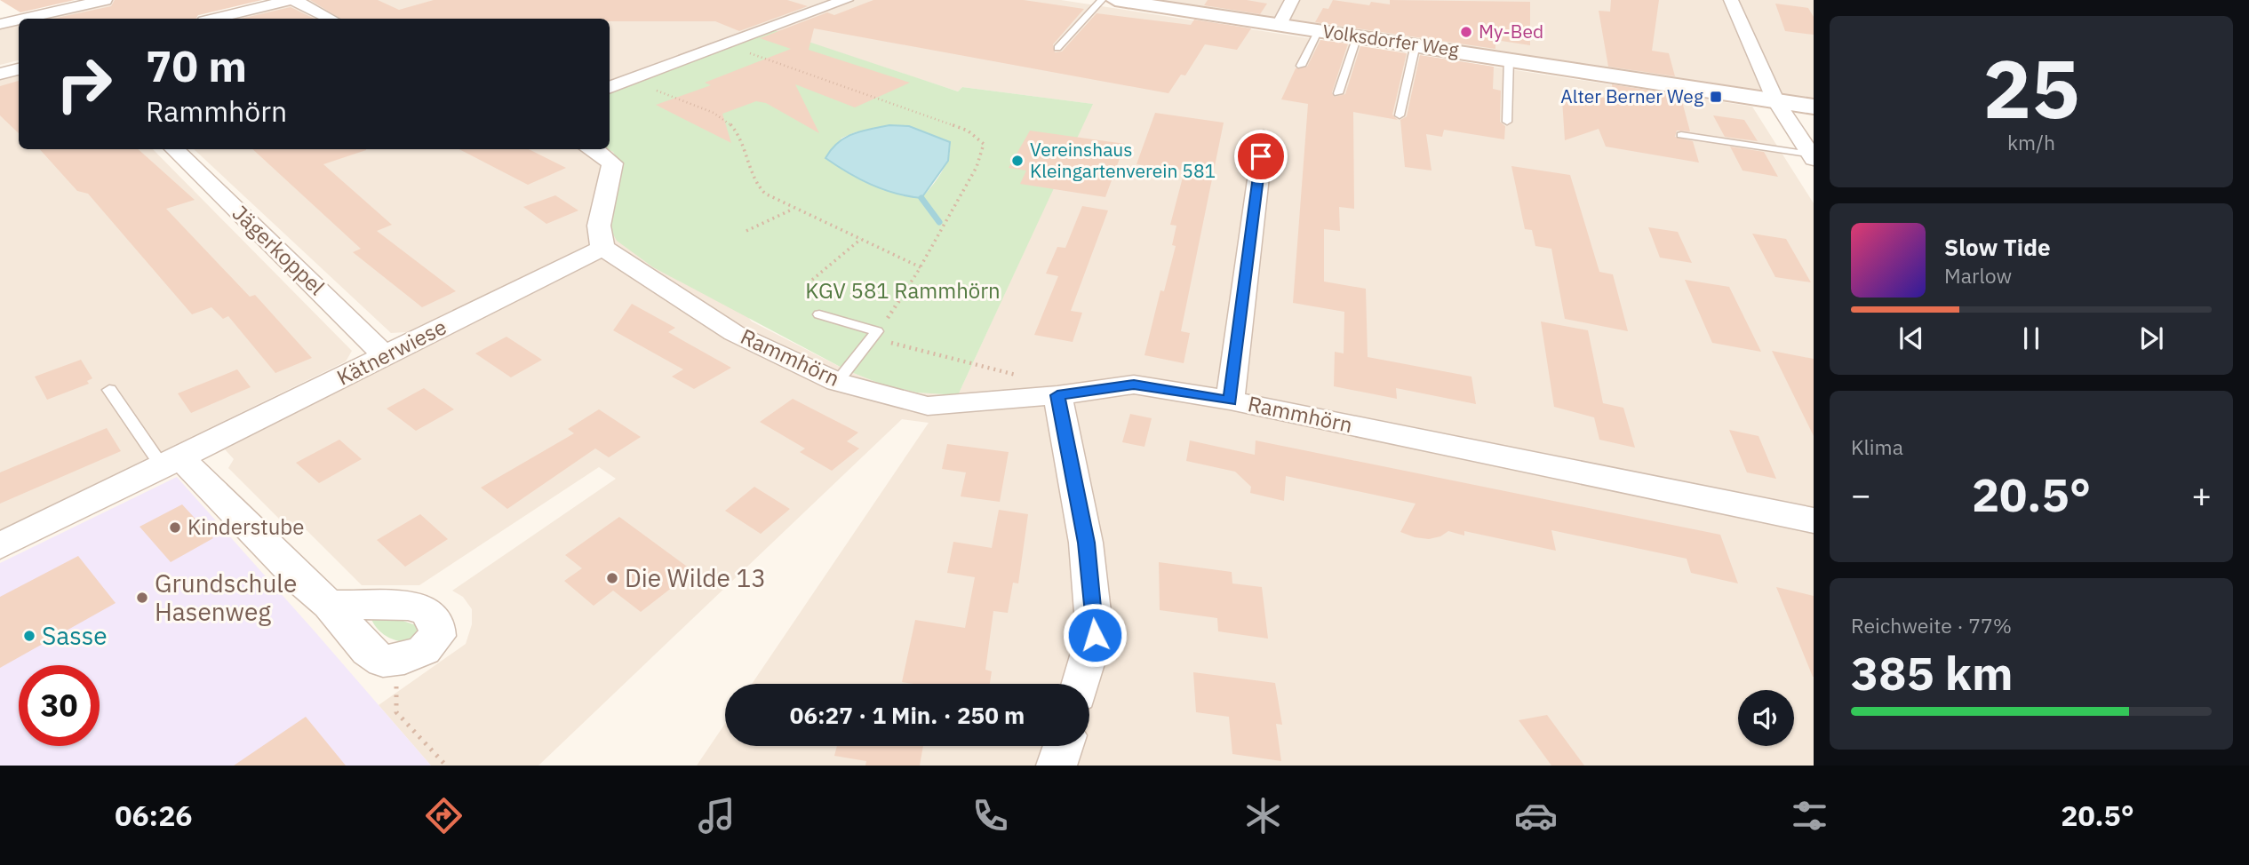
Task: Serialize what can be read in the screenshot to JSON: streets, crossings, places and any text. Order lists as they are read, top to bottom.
{
  "streets": {
    "street": [
      "Volksdorfer Weg",
      "Jägerkoppel",
      "Kätnerwiese",
      "Rammhörn"
    ]
  },
  "crossings": [
    ["Jägerkoppel", "Kätnerwiese"],
    ["Kätnerwiese", "Rammhörn"]
  ],
  "parks": ["KGV 581 Rammhörn"],
  "places": {
    "other": [
      "My-Bed",
      "Vereinshaus Kleingartenverein 581",
      "Kinderstube",
      "Die Wilde 13",
      "Grundschule Hasenweg",
      "Sasse"
    ],
    "transit": ["Alter Berner Weg"]
  },
  "page": {
    "tile": [
      ["25", "km/h"],
      "Klima",
      ["Reichweite · 77%", "385 km"]
    ],
    "turn": ["70 m", "Rammhörn"],
    "song": ["Slow Tide", "Marlow"],
    "heat": ["−", "20.5°", "+"],
    "limit": "30",
    "trip": "06:27 · 1 Min. · 250 m",
    "tabs": ["06:26", "20.5°"]
  }
}
